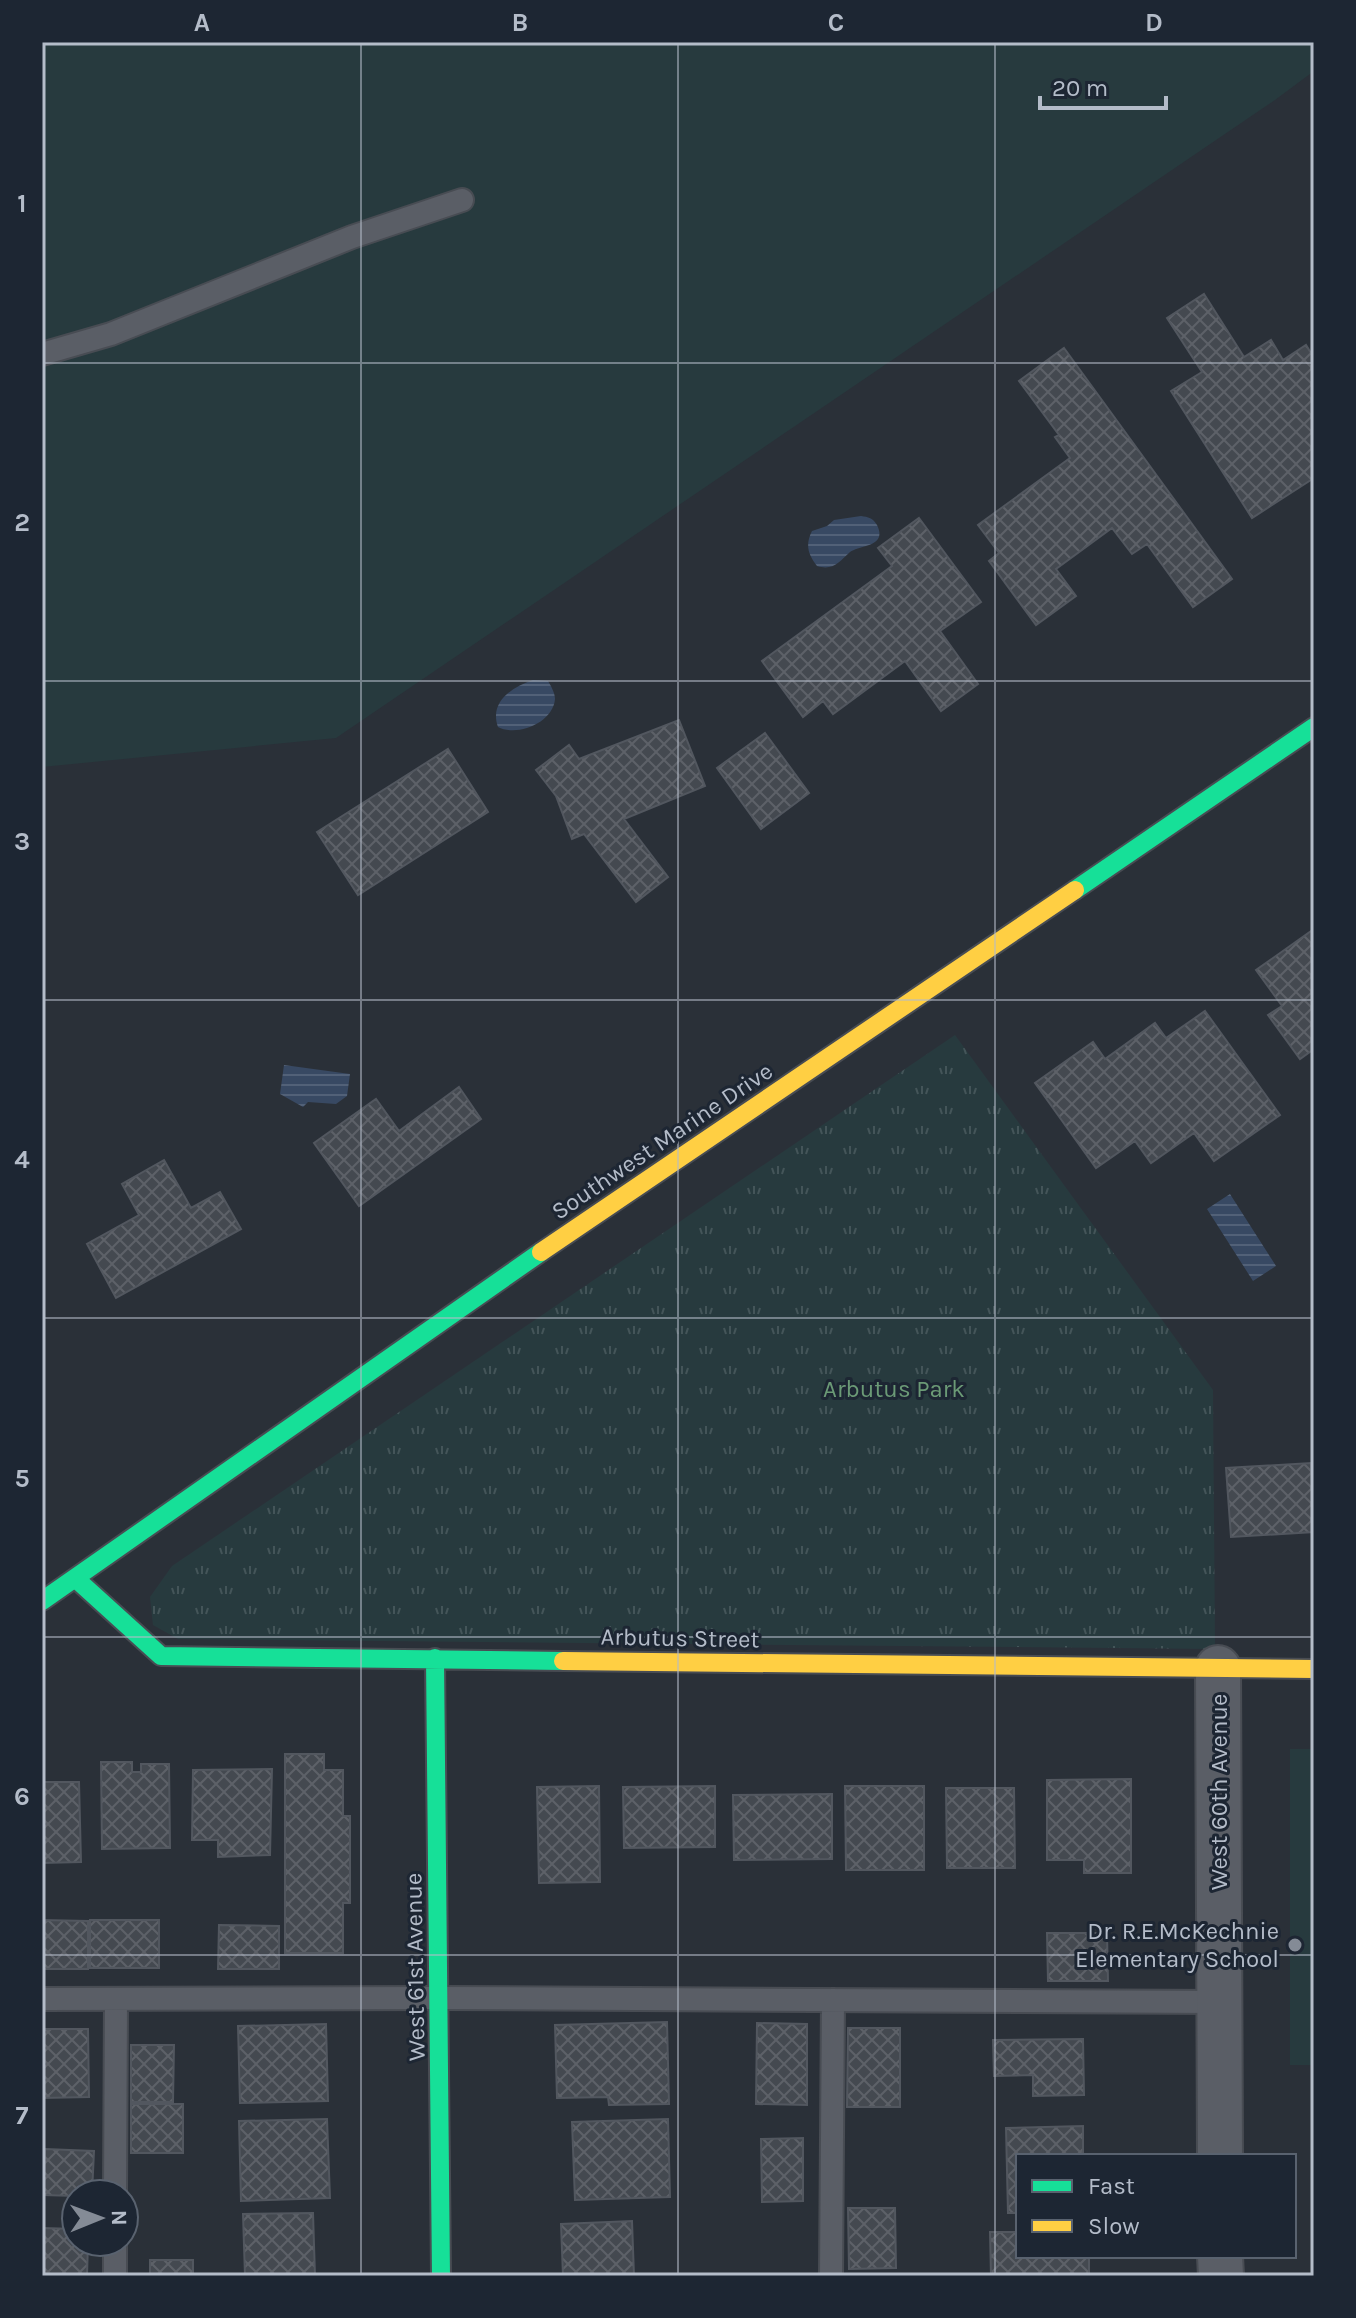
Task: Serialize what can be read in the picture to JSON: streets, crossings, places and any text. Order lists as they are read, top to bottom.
{
  "streets": {
    "street": [
      "Southwest Marine Drive",
      "Arbutus Street",
      "West 60th Avenue",
      "West 61st Avenue"
    ]
  },
  "crossings": [
    ["Southwest Marine Drive", "Arbutus Street"],
    ["Arbutus Street", "West 60th Avenue"],
    ["Arbutus Street", "West 61st Avenue"]
  ],
  "parks": ["Arbutus Park"],
  "places": ["Dr. R.E.McKechnie Elementary School"],
  "legend": ["Fast", "Slow"],
  "scale_bar": "20 m",
  "north": "right",
  "grid": {
    "columns": [
      "A",
      "B",
      "C",
      "D"
    ],
    "rows": [
      "1",
      "2",
      "3",
      "4",
      "5",
      "6",
      "7"
    ]
  }
}
